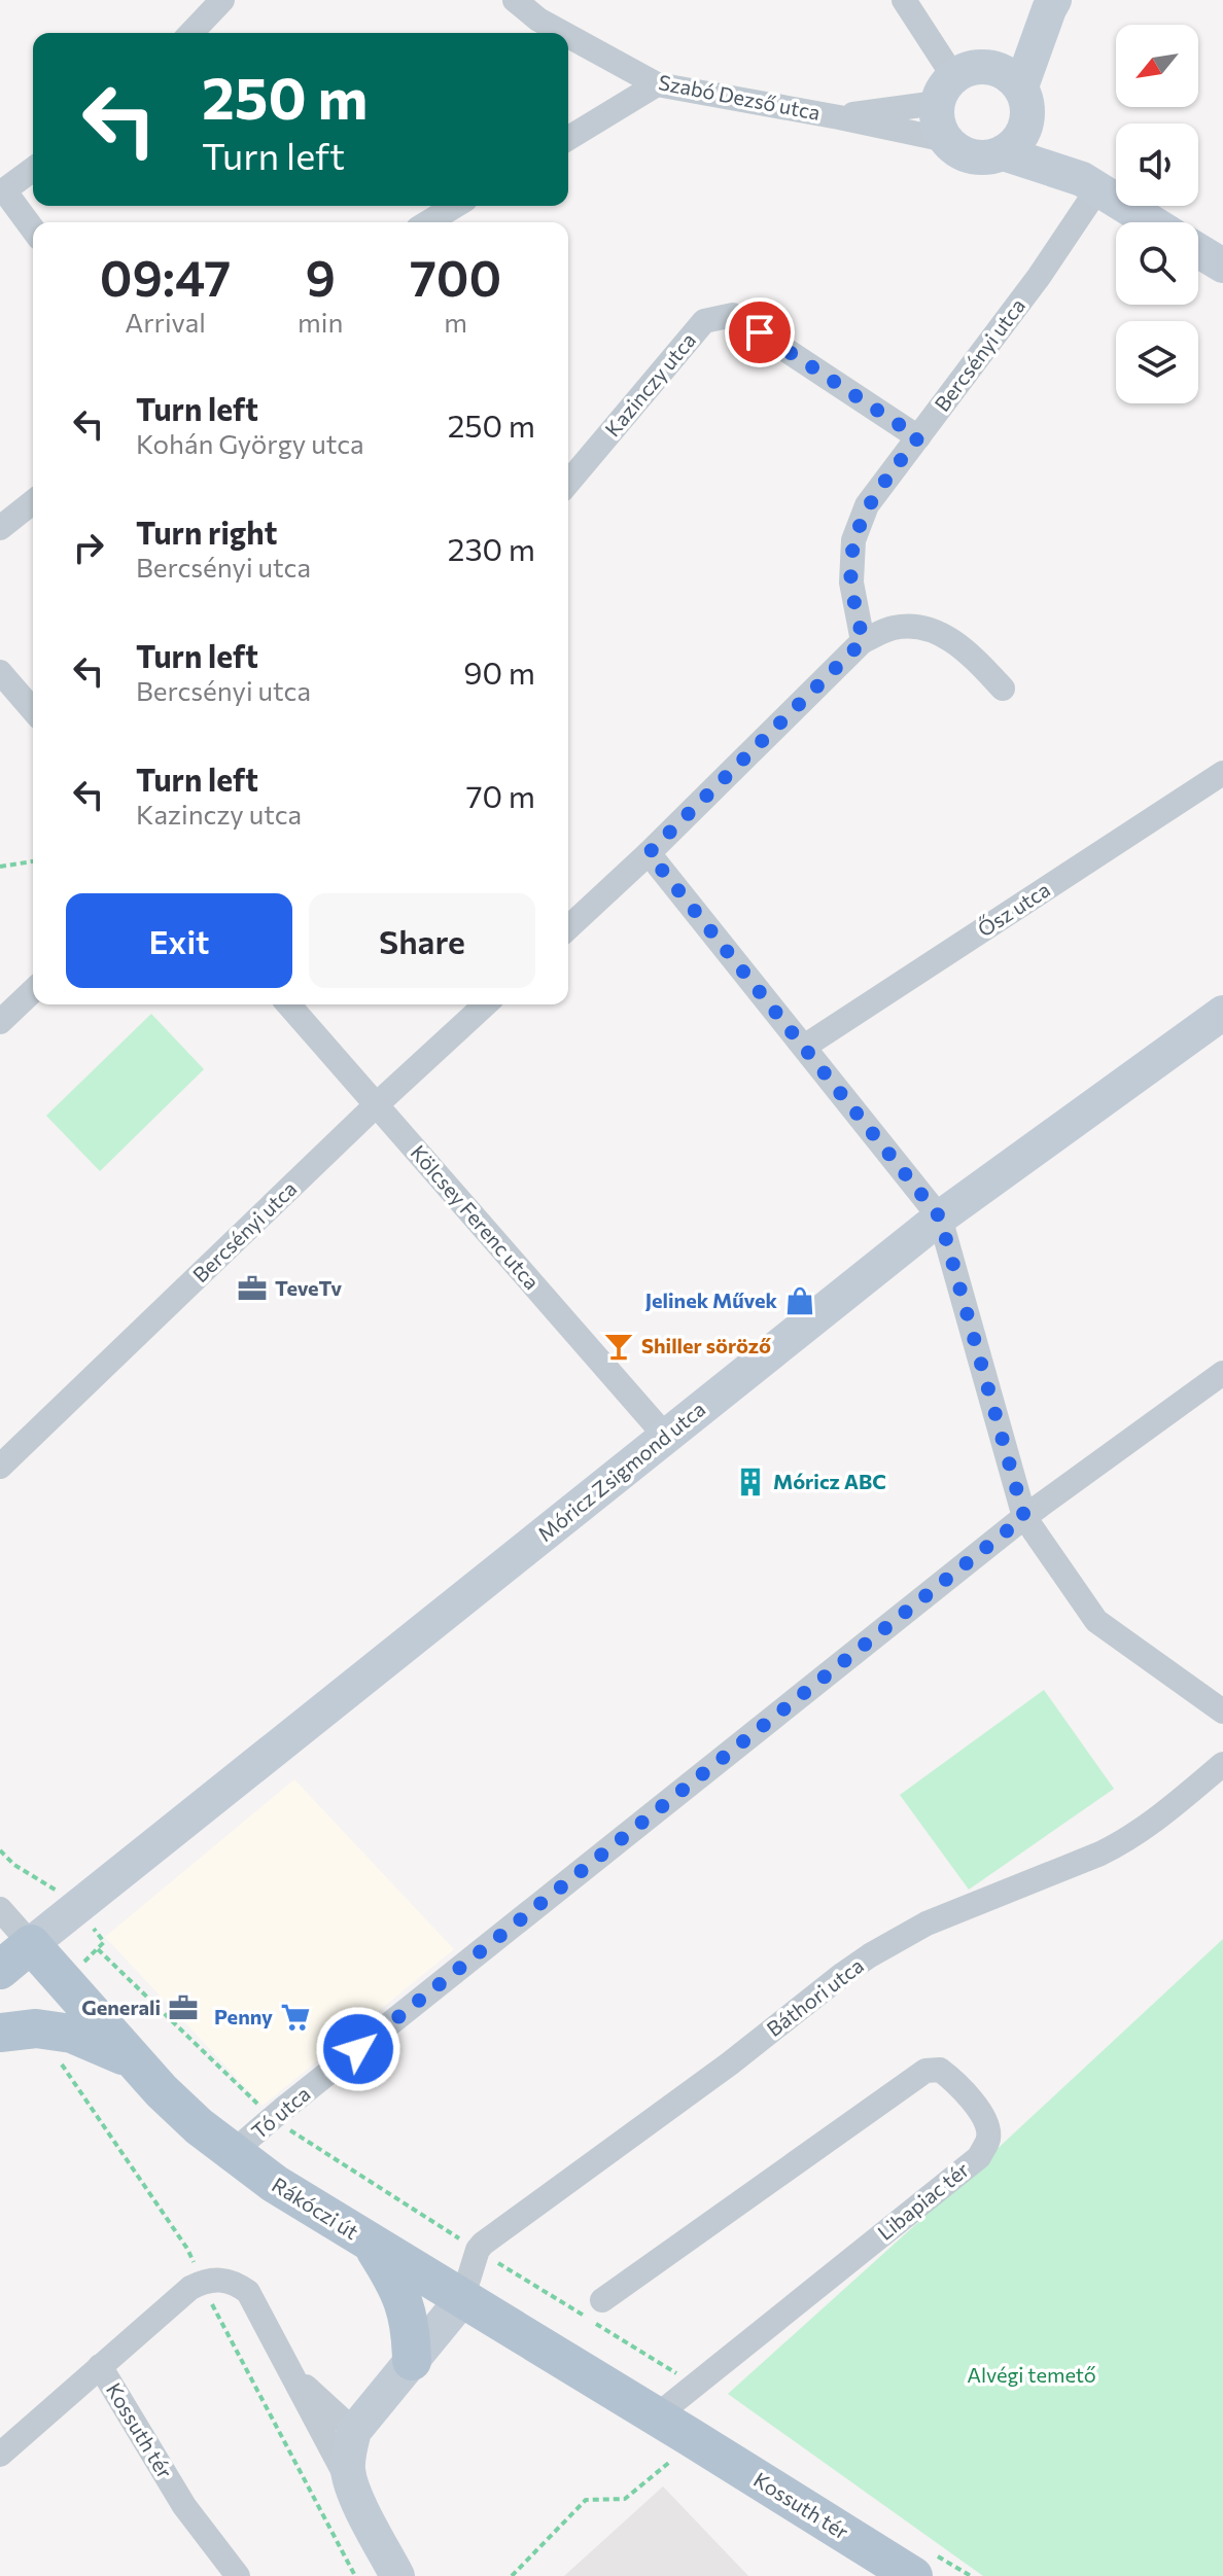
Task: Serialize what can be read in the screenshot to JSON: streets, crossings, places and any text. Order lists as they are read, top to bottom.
{
  "streets": {
    "main road": ["Móricz Zsigmond utca", "Rákóczi út", "Kossuth tér"],
    "street": [
      "Szabó Dezső utca",
      "Bercsényi utca",
      "Kazinczy utca",
      "Ősz utca",
      "Kölcsey Ferenc utca",
      "Báthori utca",
      "Tó utca",
      "Libapiac tér"
    ]
  },
  "crossings": [
    ["Bercsényi utca", "Kazinczy utca"],
    ["Bercsényi utca", "Kölcsey Ferenc utca"],
    ["Kölcsey Ferenc utca", "Móricz Zsigmond utca"],
    ["Móricz Zsigmond utca", "Rákóczi út"],
    ["Tó utca", "Rákóczi út"],
    ["Libapiac tér", "Rákóczi út"],
    ["Rákóczi út", "Kossuth tér"]
  ],
  "parks": ["Alvégi temető"],
  "places": {
    "office": ["TeveTv", "Generali"],
    "shop": ["Jelinek Művek"],
    "bar": ["Shiller söröző"],
    "building": ["Móricz ABC"],
    "supermarket": ["Penny"]
  },
  "north": "bottom left",
  "page": {
    "turn": ["250 m", "Turn left"],
    "eta": [
      "09:47",
      "Arrival",
      "9",
      "min",
      "700",
      "m"
    ],
    "list": [
      {
        "name": "Turn left",
        "note": "Kohán György utca",
        "value": "250 m"
      },
      {
        "name": "Turn right",
        "note": "Bercsényi utca",
        "value": "230 m"
      },
      {
        "name": "Turn left",
        "note": "Bercsényi utca",
        "value": "90 m"
      },
      {
        "name": "Turn left",
        "note": "Kazinczy utca",
        "value": "70 m"
      }
    ],
    "buttons": ["Exit", "Share"]
  }
}
